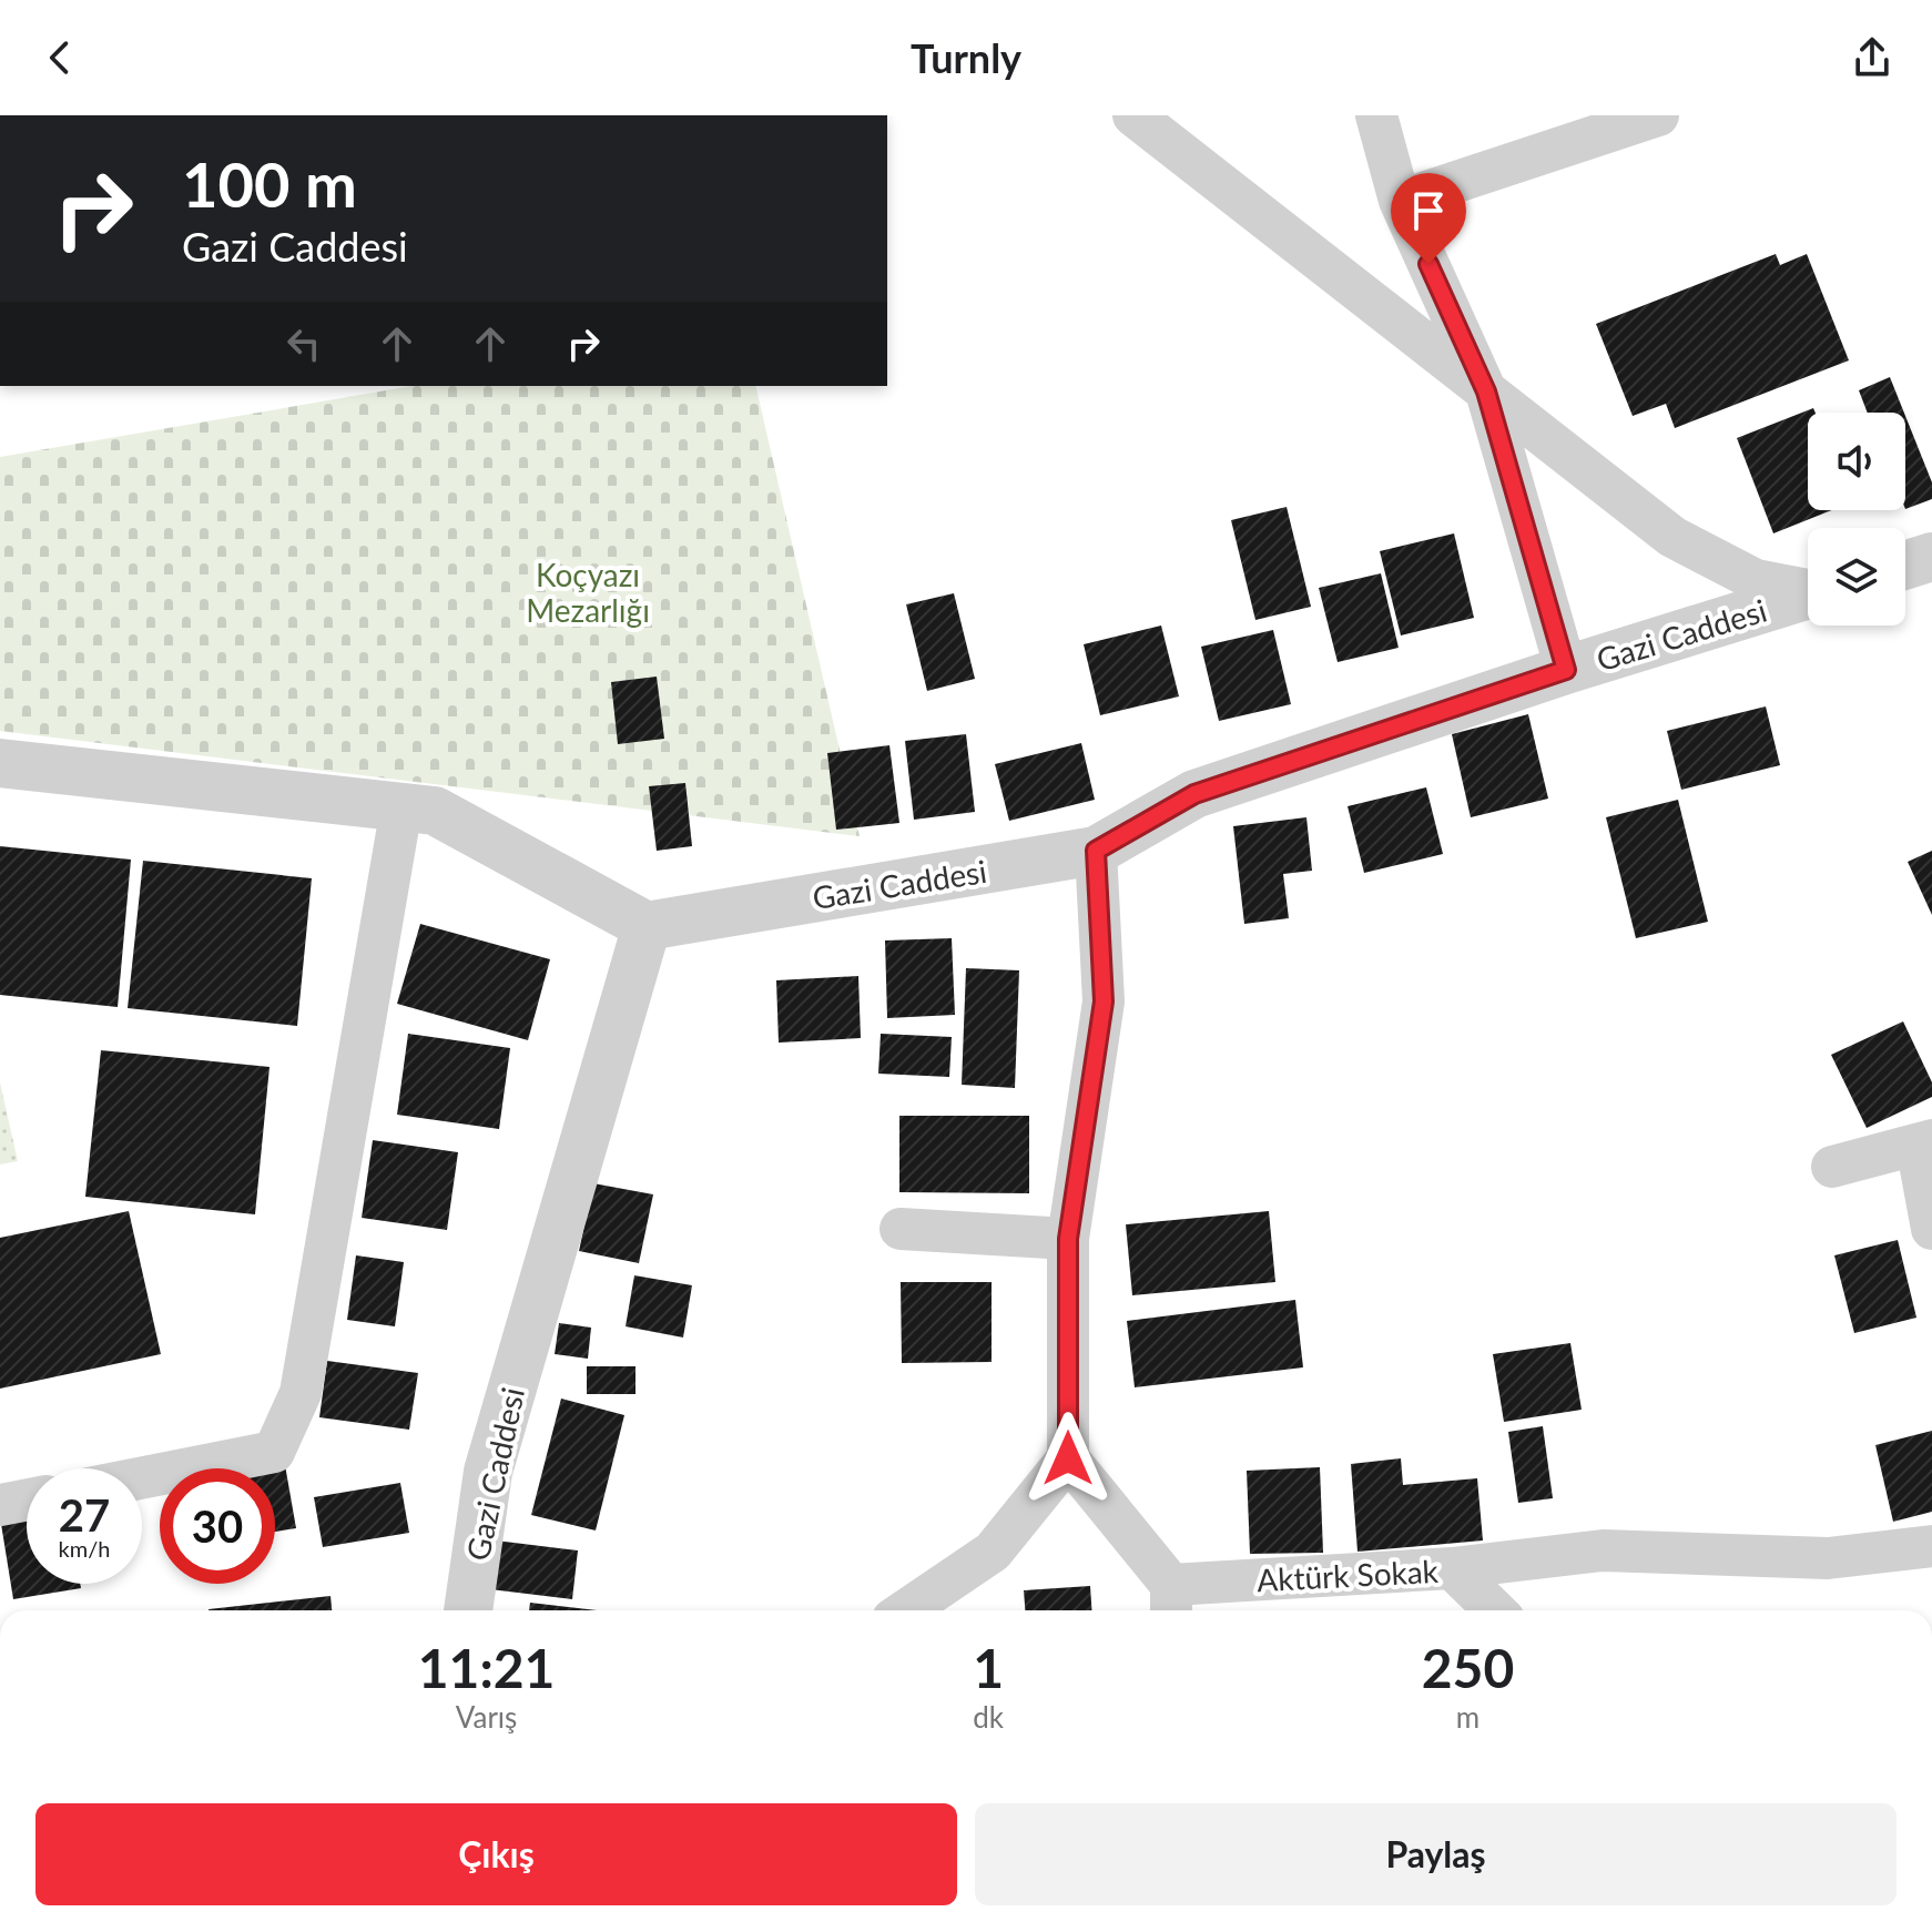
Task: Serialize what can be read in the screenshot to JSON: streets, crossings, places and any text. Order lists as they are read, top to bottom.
{
  "streets": {
    "street": ["Gazi Caddesi", "Aktürk Sokak"]
  },
  "parks": ["Koçyazı Mezarlığı"],
  "page": {
    "header": "Turnly",
    "turn": ["100 m", "Gazi Caddesi"],
    "speed": "27 km/h",
    "limit": "30",
    "eta": [
      "11:21",
      "Varış",
      "1",
      "dk",
      "250",
      "m"
    ],
    "buttons": ["Çıkış", "Paylaş"]
  }
}
